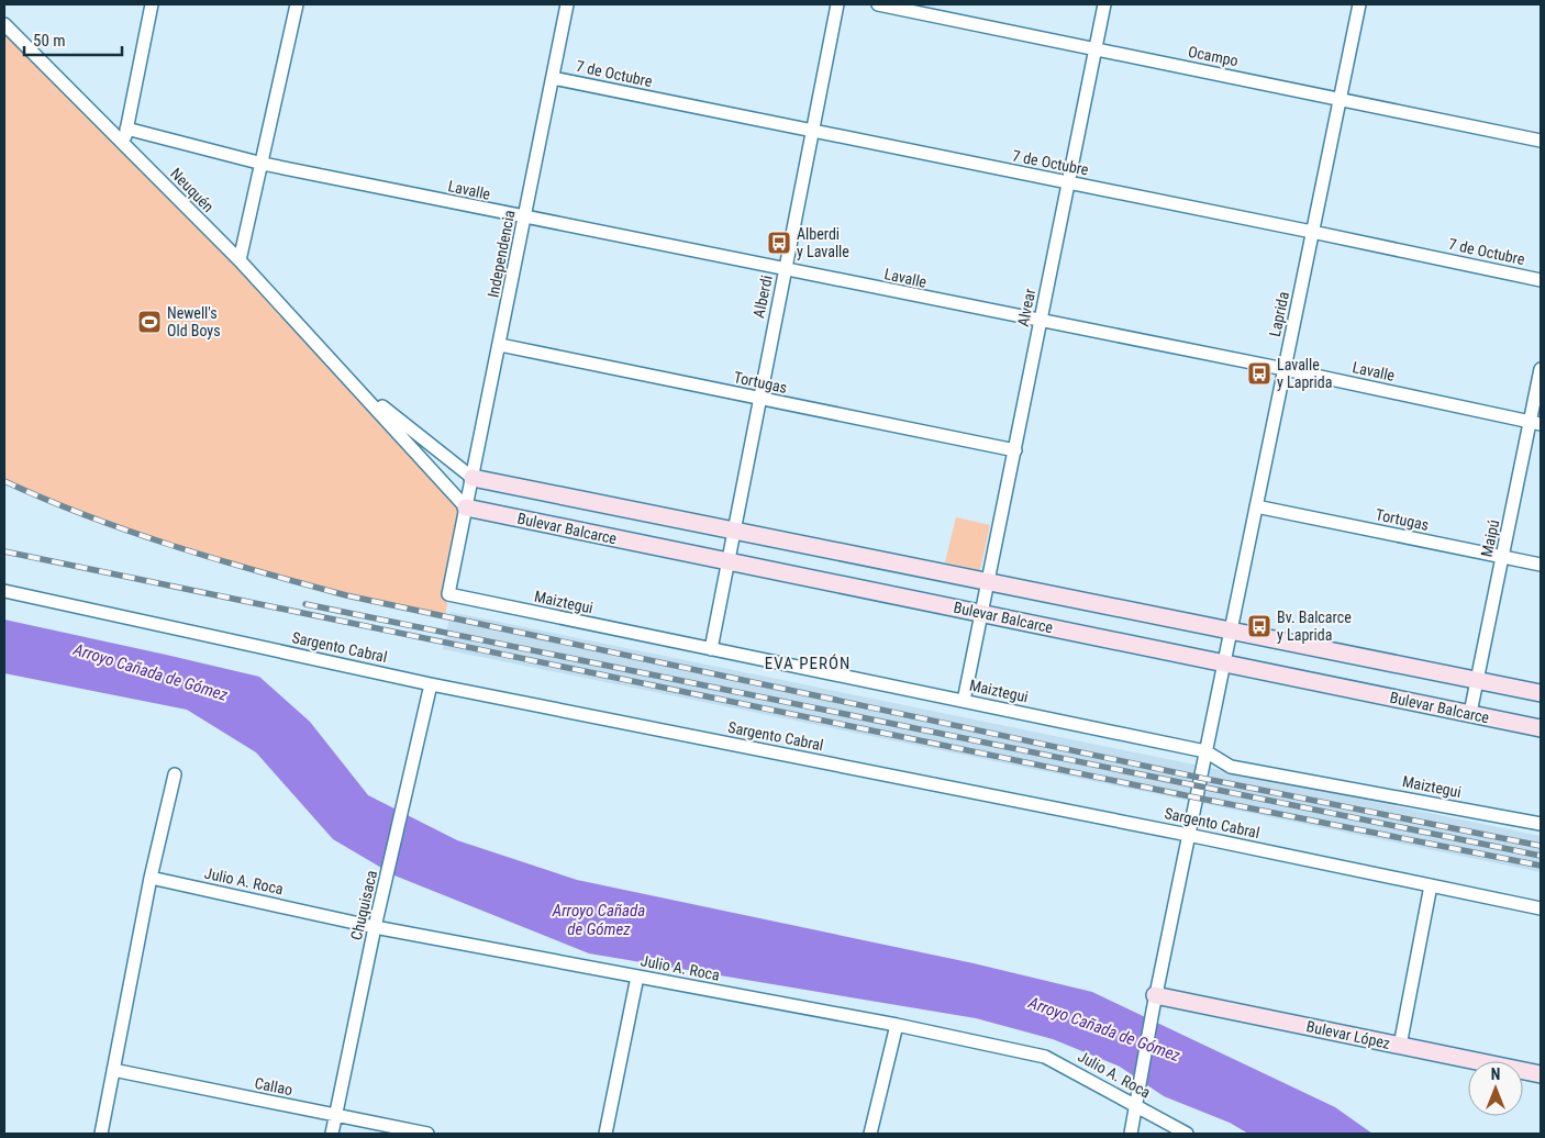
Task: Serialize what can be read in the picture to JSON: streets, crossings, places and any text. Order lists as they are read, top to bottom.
{
  "streets": {
    "main road": ["Bulevar Balcarce", "Bulevar López"],
    "street": [
      "Ocampo",
      "7 de Octubre",
      "Neuquén",
      "Lavalle",
      "Independencia",
      "Alberdi",
      "Alvear",
      "Laprida",
      "Tortugas",
      "Maipú",
      "Maiztegui",
      "Sargento Cabral",
      "Julio A. Roca",
      "Chuquisaca",
      "Callao"
    ]
  },
  "crossings": [
    ["Ocampo", "Alvear"],
    ["Ocampo", "Laprida"],
    ["7 de Octubre", "Independencia"],
    ["7 de Octubre", "Alberdi"],
    ["7 de Octubre", "Alvear"],
    ["7 de Octubre", "Laprida"],
    ["Neuquén", "Independencia"],
    ["Neuquén", "Bulevar Balcarce"],
    ["Lavalle", "Independencia"],
    ["Lavalle", "Alberdi"],
    ["Lavalle", "Alvear"],
    ["Lavalle", "Laprida"],
    ["Lavalle", "Maipú"],
    ["Independencia", "Tortugas"],
    ["Independencia", "Bulevar Balcarce"],
    ["Independencia", "Maiztegui"],
    ["Alberdi", "Tortugas"],
    ["Alberdi", "Bulevar Balcarce"],
    ["Alberdi", "Maiztegui"],
    ["Alvear", "Tortugas"],
    ["Alvear", "Bulevar Balcarce"],
    ["Alvear", "Maiztegui"],
    ["Laprida", "Tortugas"],
    ["Laprida", "Bulevar Balcarce"],
    ["Laprida", "Maiztegui"],
    ["Tortugas", "Maipú"],
    ["Bulevar Balcarce", "Maipú"],
    ["Sargento Cabral", "Chuquisaca"],
    ["Julio A. Roca", "Chuquisaca"],
    ["Chuquisaca", "Callao"]
  ],
  "districts": ["EVA PERÓN"],
  "water": ["Arroyo Cañada de Gómez"],
  "places": {
    "bus stop": ["Alberdi y Lavalle", "Lavalle y Laprida", "Bv. Balcarce y Laprida"],
    "sports": ["Newell's Old Boys"]
  },
  "scale_bar": "50 m",
  "north": "top"
}
